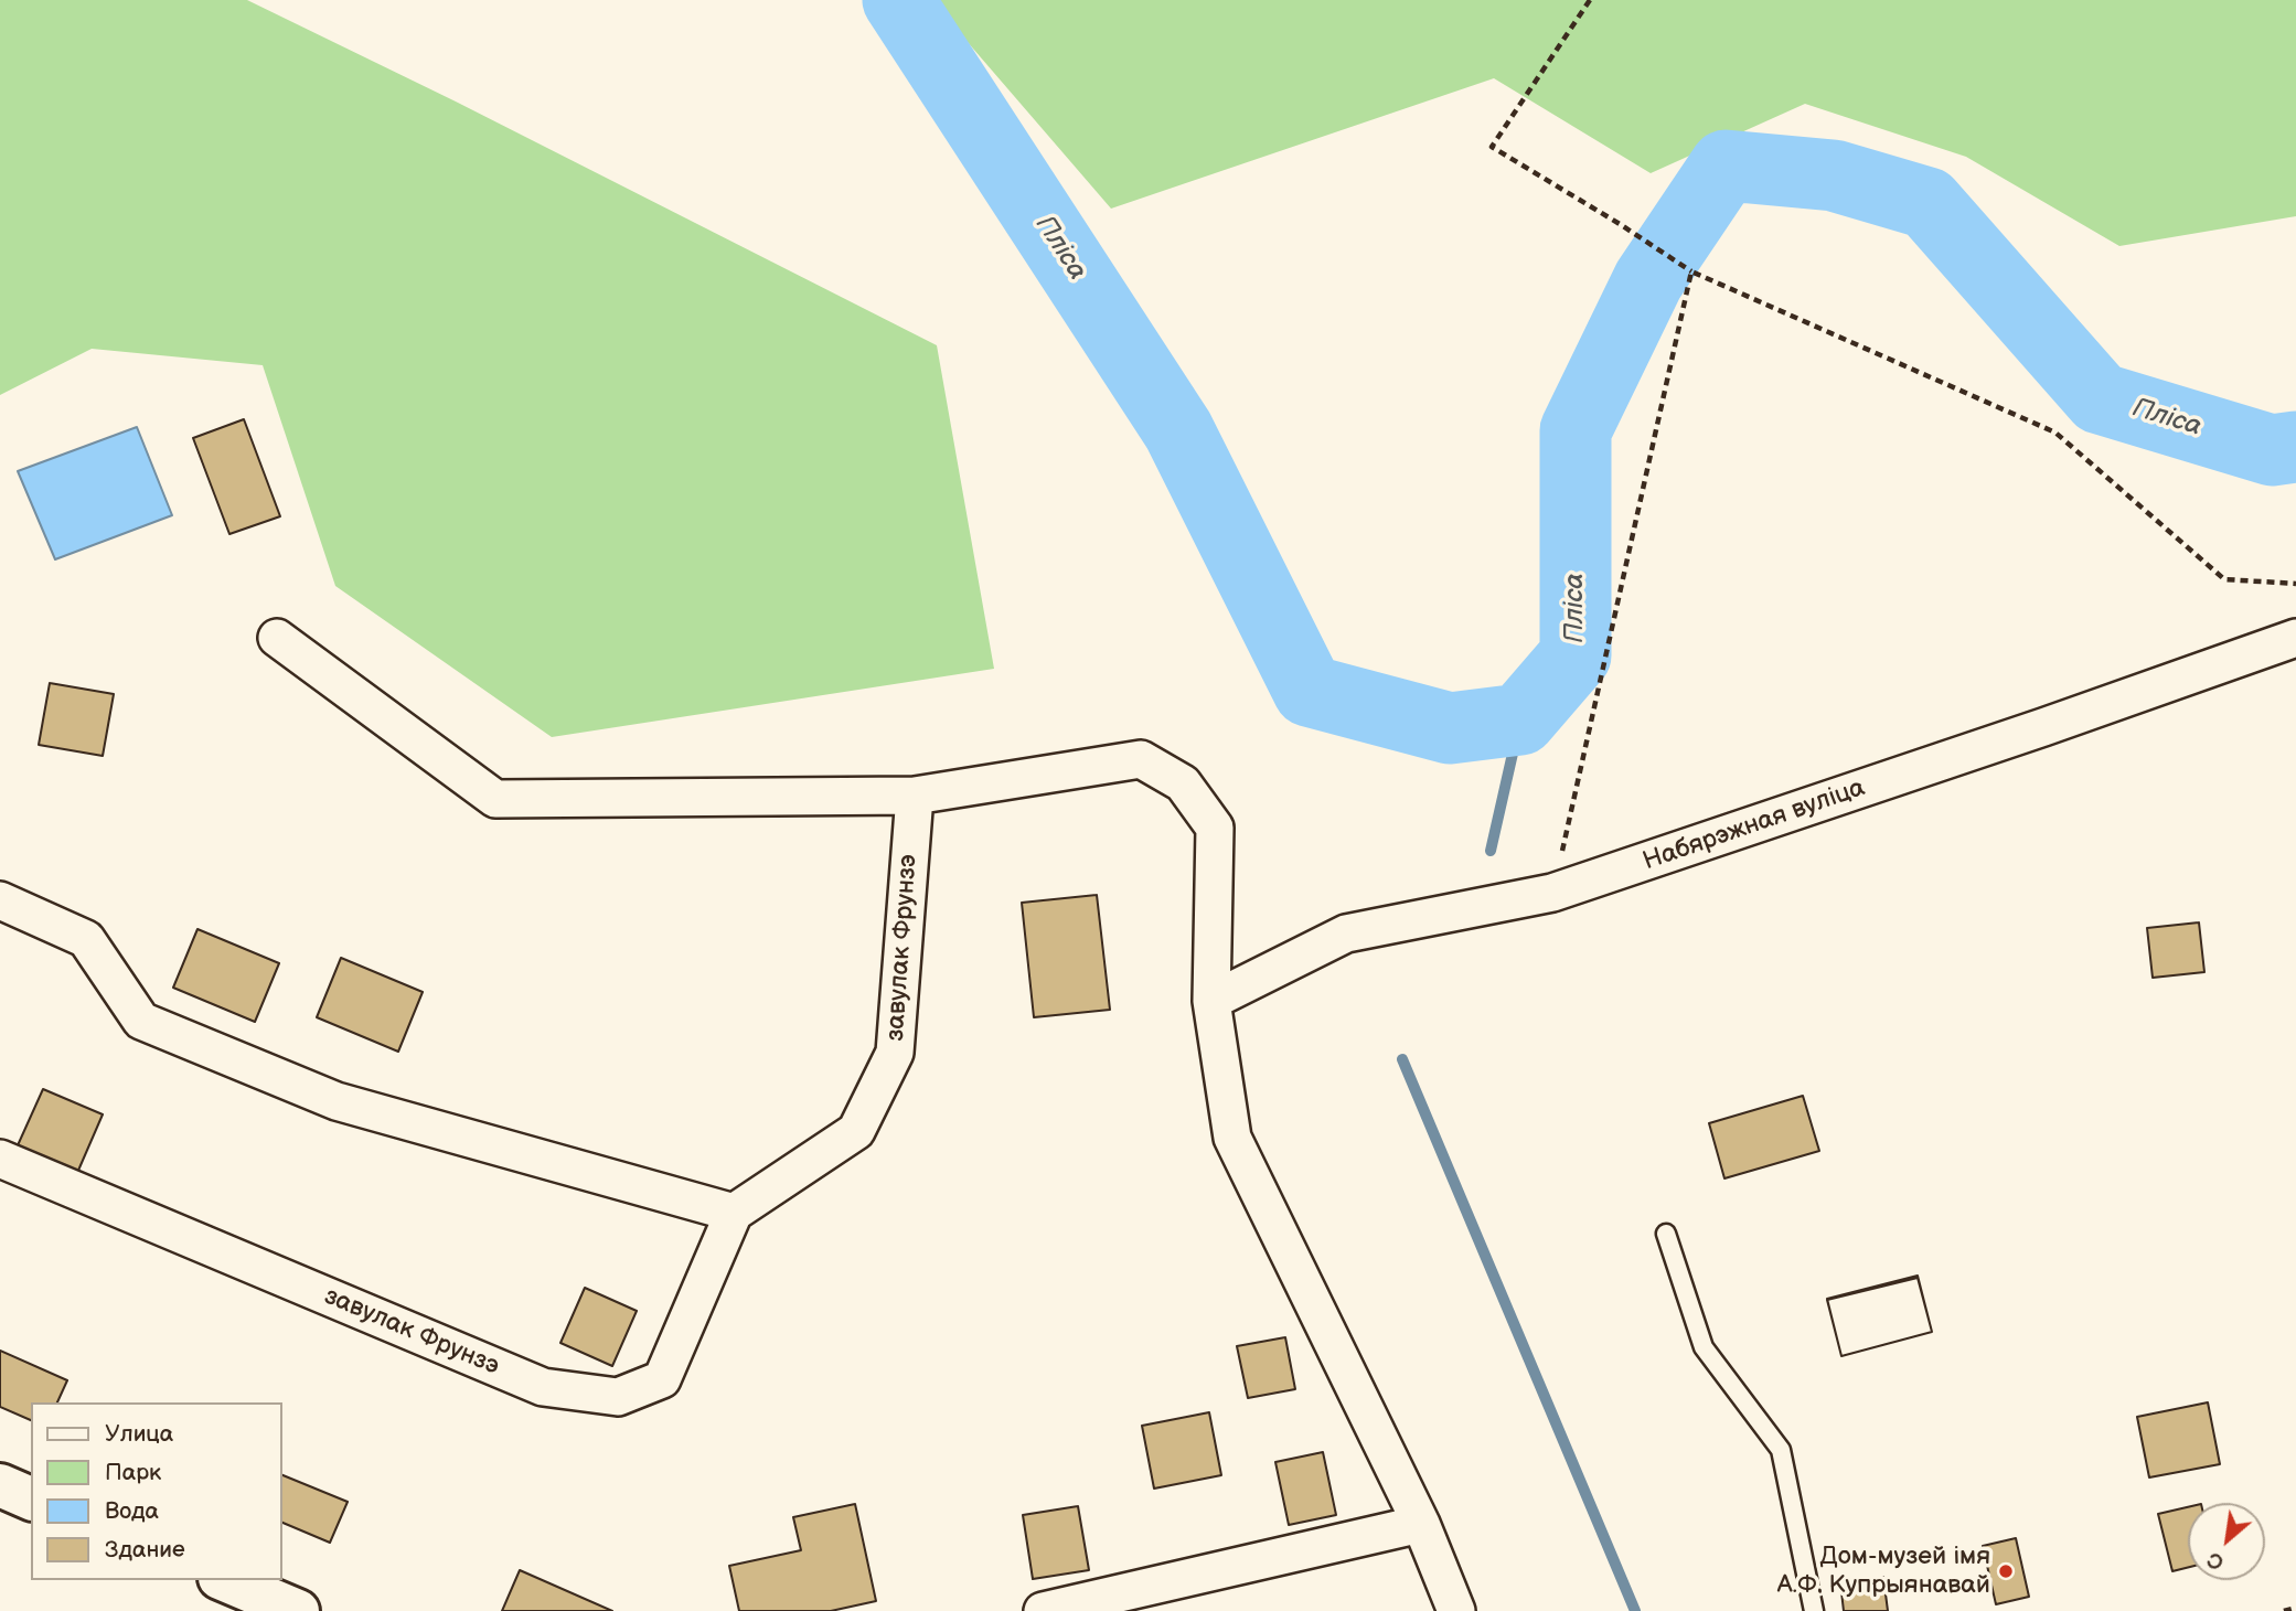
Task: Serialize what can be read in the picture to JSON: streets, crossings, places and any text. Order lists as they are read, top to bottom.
{
  "streets": {
    "street": ["Набярэжная вуліца", "завулак Фрунзэ"]
  },
  "water": ["Пліса"],
  "places": ["Дом-музей імя А.Ф. Купрыянавай"],
  "legend": [
    "Улица",
    "Парк",
    "Вода",
    "Здание"
  ],
  "north": "bottom left"
}
